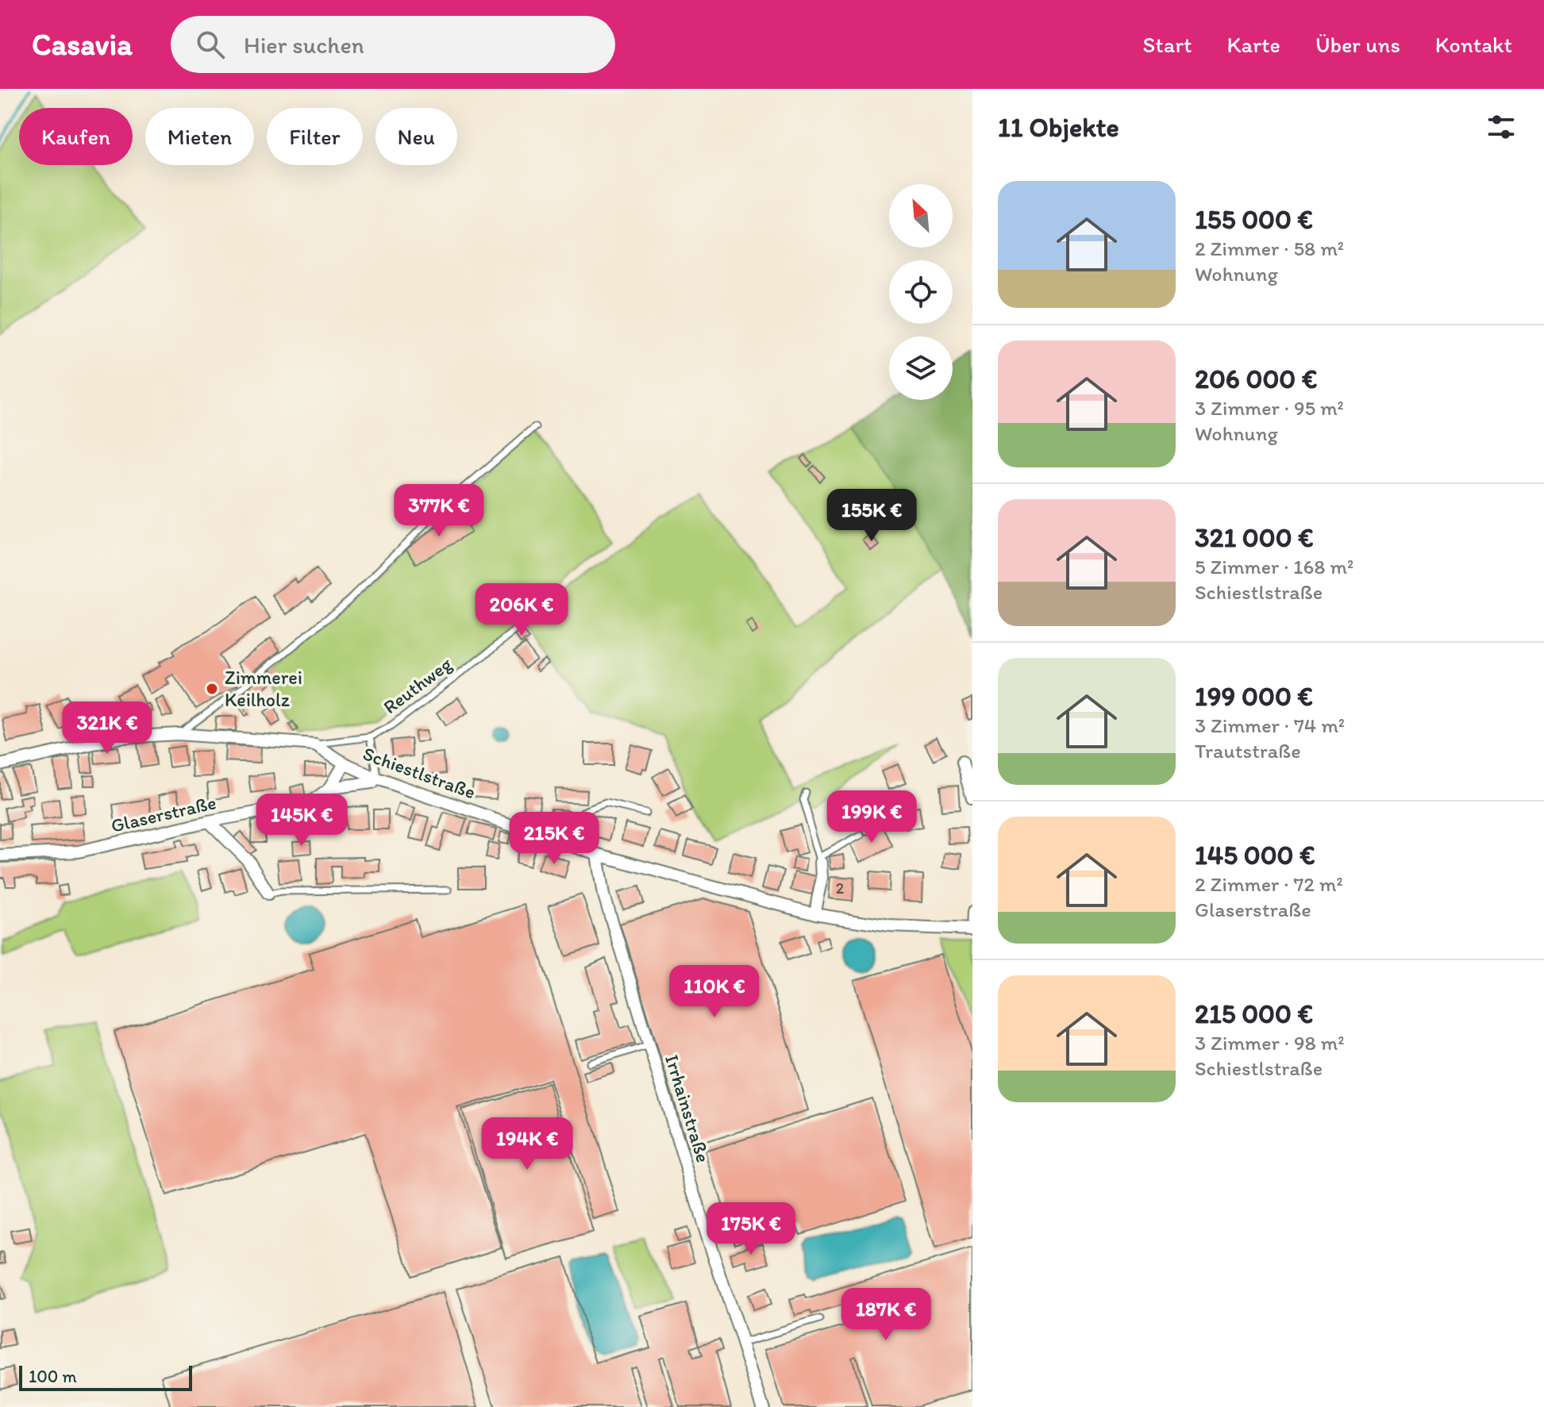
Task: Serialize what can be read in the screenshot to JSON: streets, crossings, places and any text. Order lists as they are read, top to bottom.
{
  "streets": {
    "street": ["Schiestlstraße", "Glaserstraße", "Irrhainstraße"],
    "lane": ["Reuthweg"]
  },
  "crossings": [
    ["Reuthweg", "Schiestlstraße"],
    ["Schiestlstraße", "Glaserstraße"],
    ["Schiestlstraße", "Irrhainstraße"]
  ],
  "places": ["Zimmerei Keilholz"],
  "house_numbers": ["2"],
  "scale_bar": "100 m",
  "north": "top left",
  "page": {
    "header": "Casavia",
    "search": "Hier suchen",
    "nav": [
      "Start",
      "Karte",
      "Über uns",
      "Kontakt"
    ],
    "heading": "11 Objekte",
    "chip": [
      "Kaufen",
      "Mieten",
      "Filter",
      "Neu"
    ],
    "list": [
      {
        "name": "155 000 €",
        "note": "2 Zimmer · 58 m² · Wohnung"
      },
      {
        "name": "206 000 €",
        "note": "3 Zimmer · 95 m² · Wohnung"
      },
      {
        "name": "321 000 €",
        "note": "5 Zimmer · 168 m² · Schiestlstraße"
      },
      {
        "name": "199 000 €",
        "note": "3 Zimmer · 74 m² · Trautstraße"
      },
      {
        "name": "145 000 €",
        "note": "2 Zimmer · 72 m² · Glaserstraße"
      },
      {
        "name": "215 000 €",
        "note": "3 Zimmer · 98 m² · Schiestlstraße"
      }
    ],
    "price": [
      "377K €",
      "155K €",
      "206K €",
      "321K €",
      "199K €",
      "145K €",
      "215K €",
      "110K €",
      "194K €",
      "175K €",
      "187K €"
    ],
    "scale": "100 m"
  }
}
